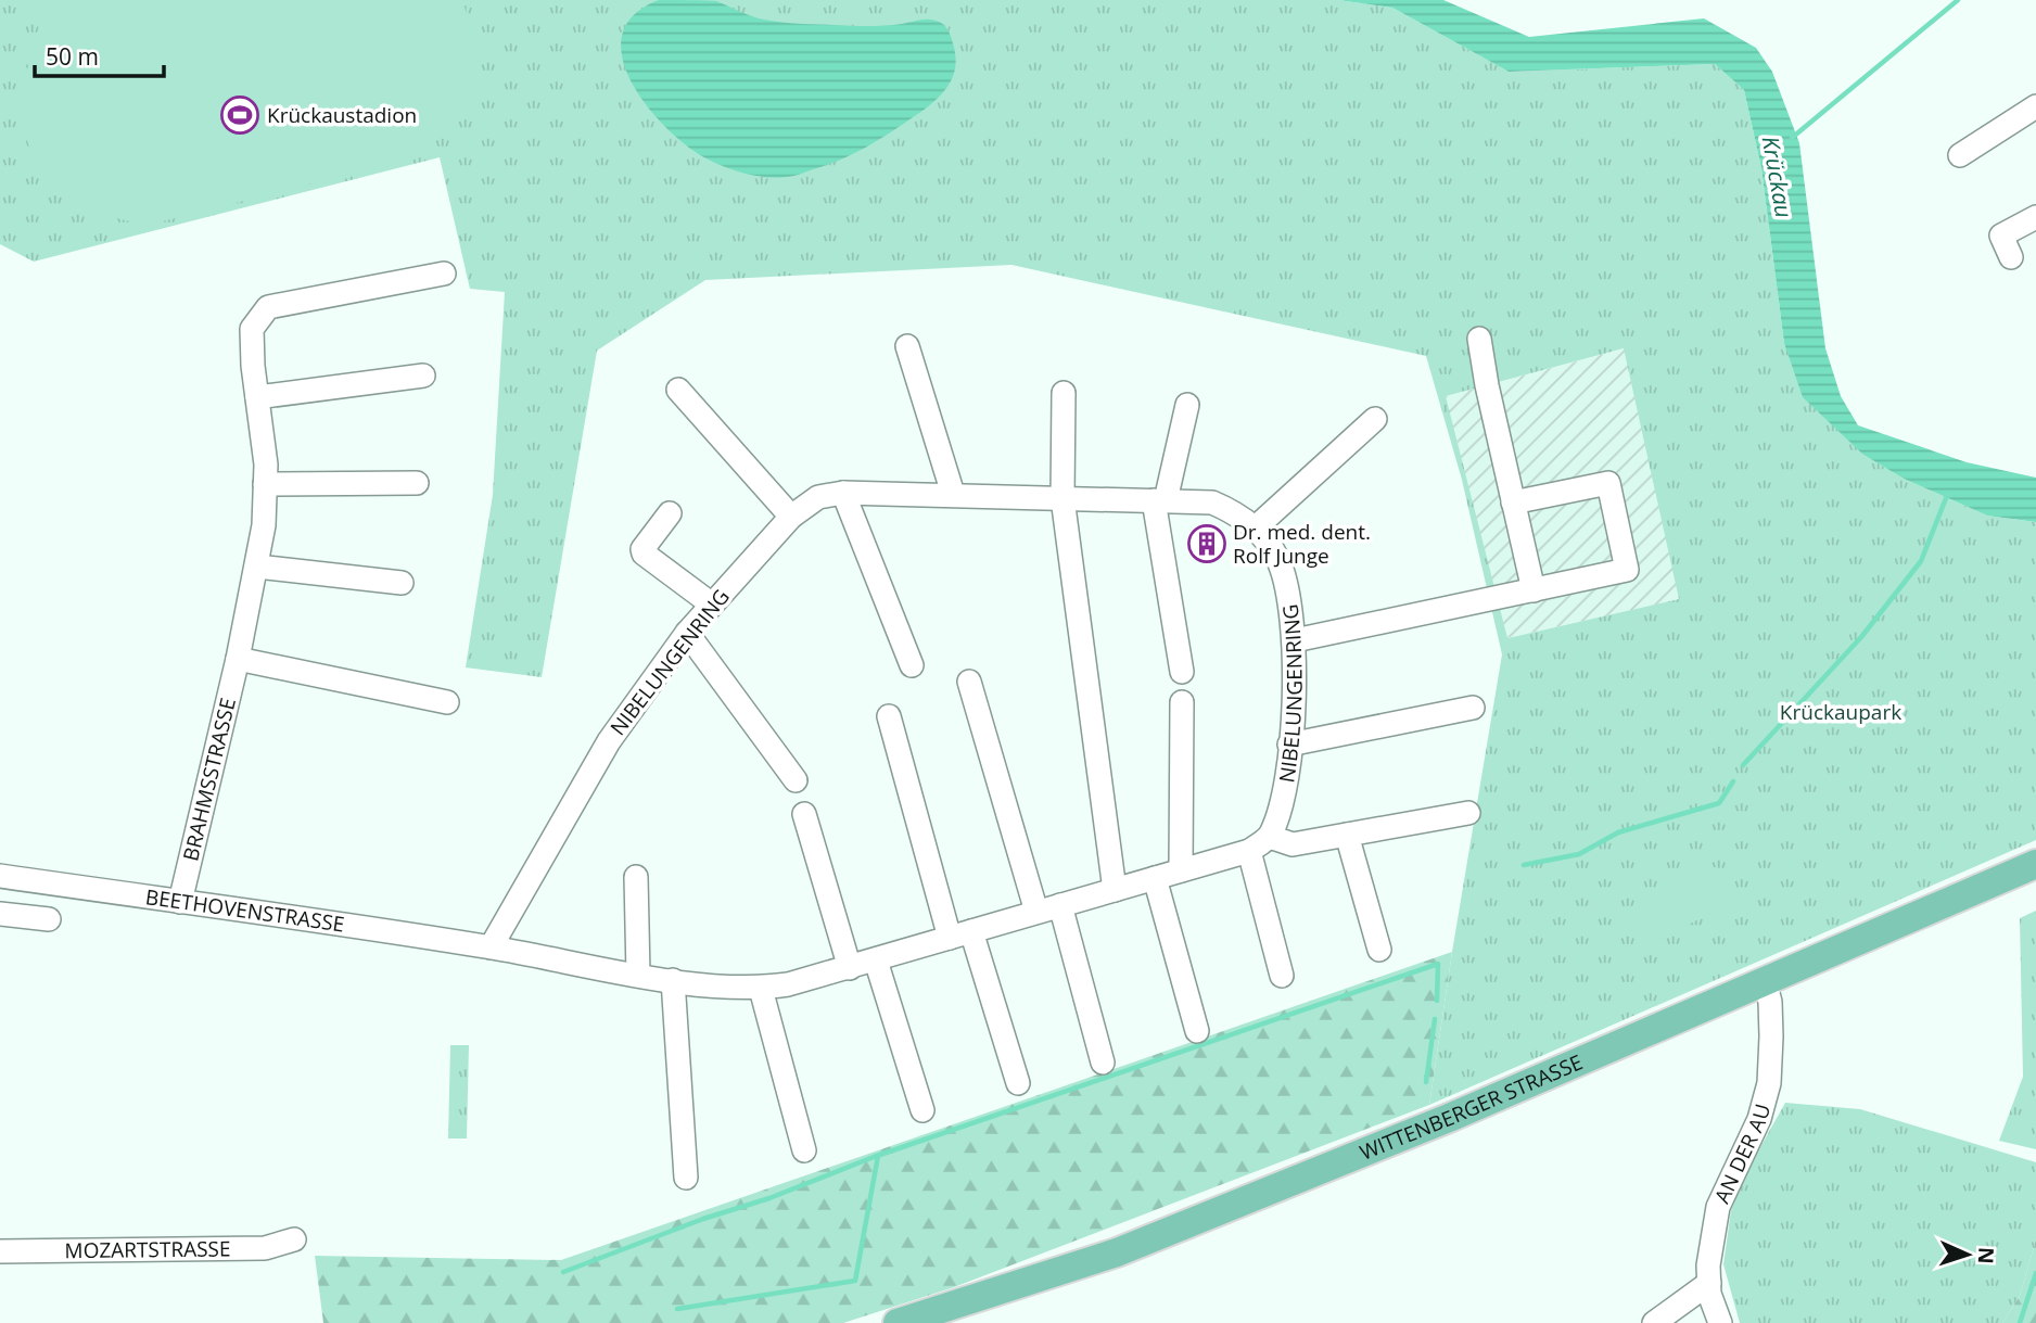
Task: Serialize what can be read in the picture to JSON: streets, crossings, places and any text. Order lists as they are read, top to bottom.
{
  "streets": {
    "main road": ["WITTENBERGER STRASSE"],
    "street": [
      "NIBELUNGENRING",
      "BRAHMSSTRASSE",
      "BEETHOVENSTRASSE",
      "AN DER AU",
      "MOZARTSTRASSE"
    ]
  },
  "crossings": [
    ["NIBELUNGENRING", "BEETHOVENSTRASSE"],
    ["BRAHMSSTRASSE", "BEETHOVENSTRASSE"],
    ["WITTENBERGER STRASSE", "AN DER AU"]
  ],
  "water": ["Krückau"],
  "parks": ["Krückaupark"],
  "places": {
    "sports": ["Krückaustadion"],
    "building": ["Dr. med. dent. Rolf Junge"]
  },
  "scale_bar": "50 m",
  "north": "right"
}
